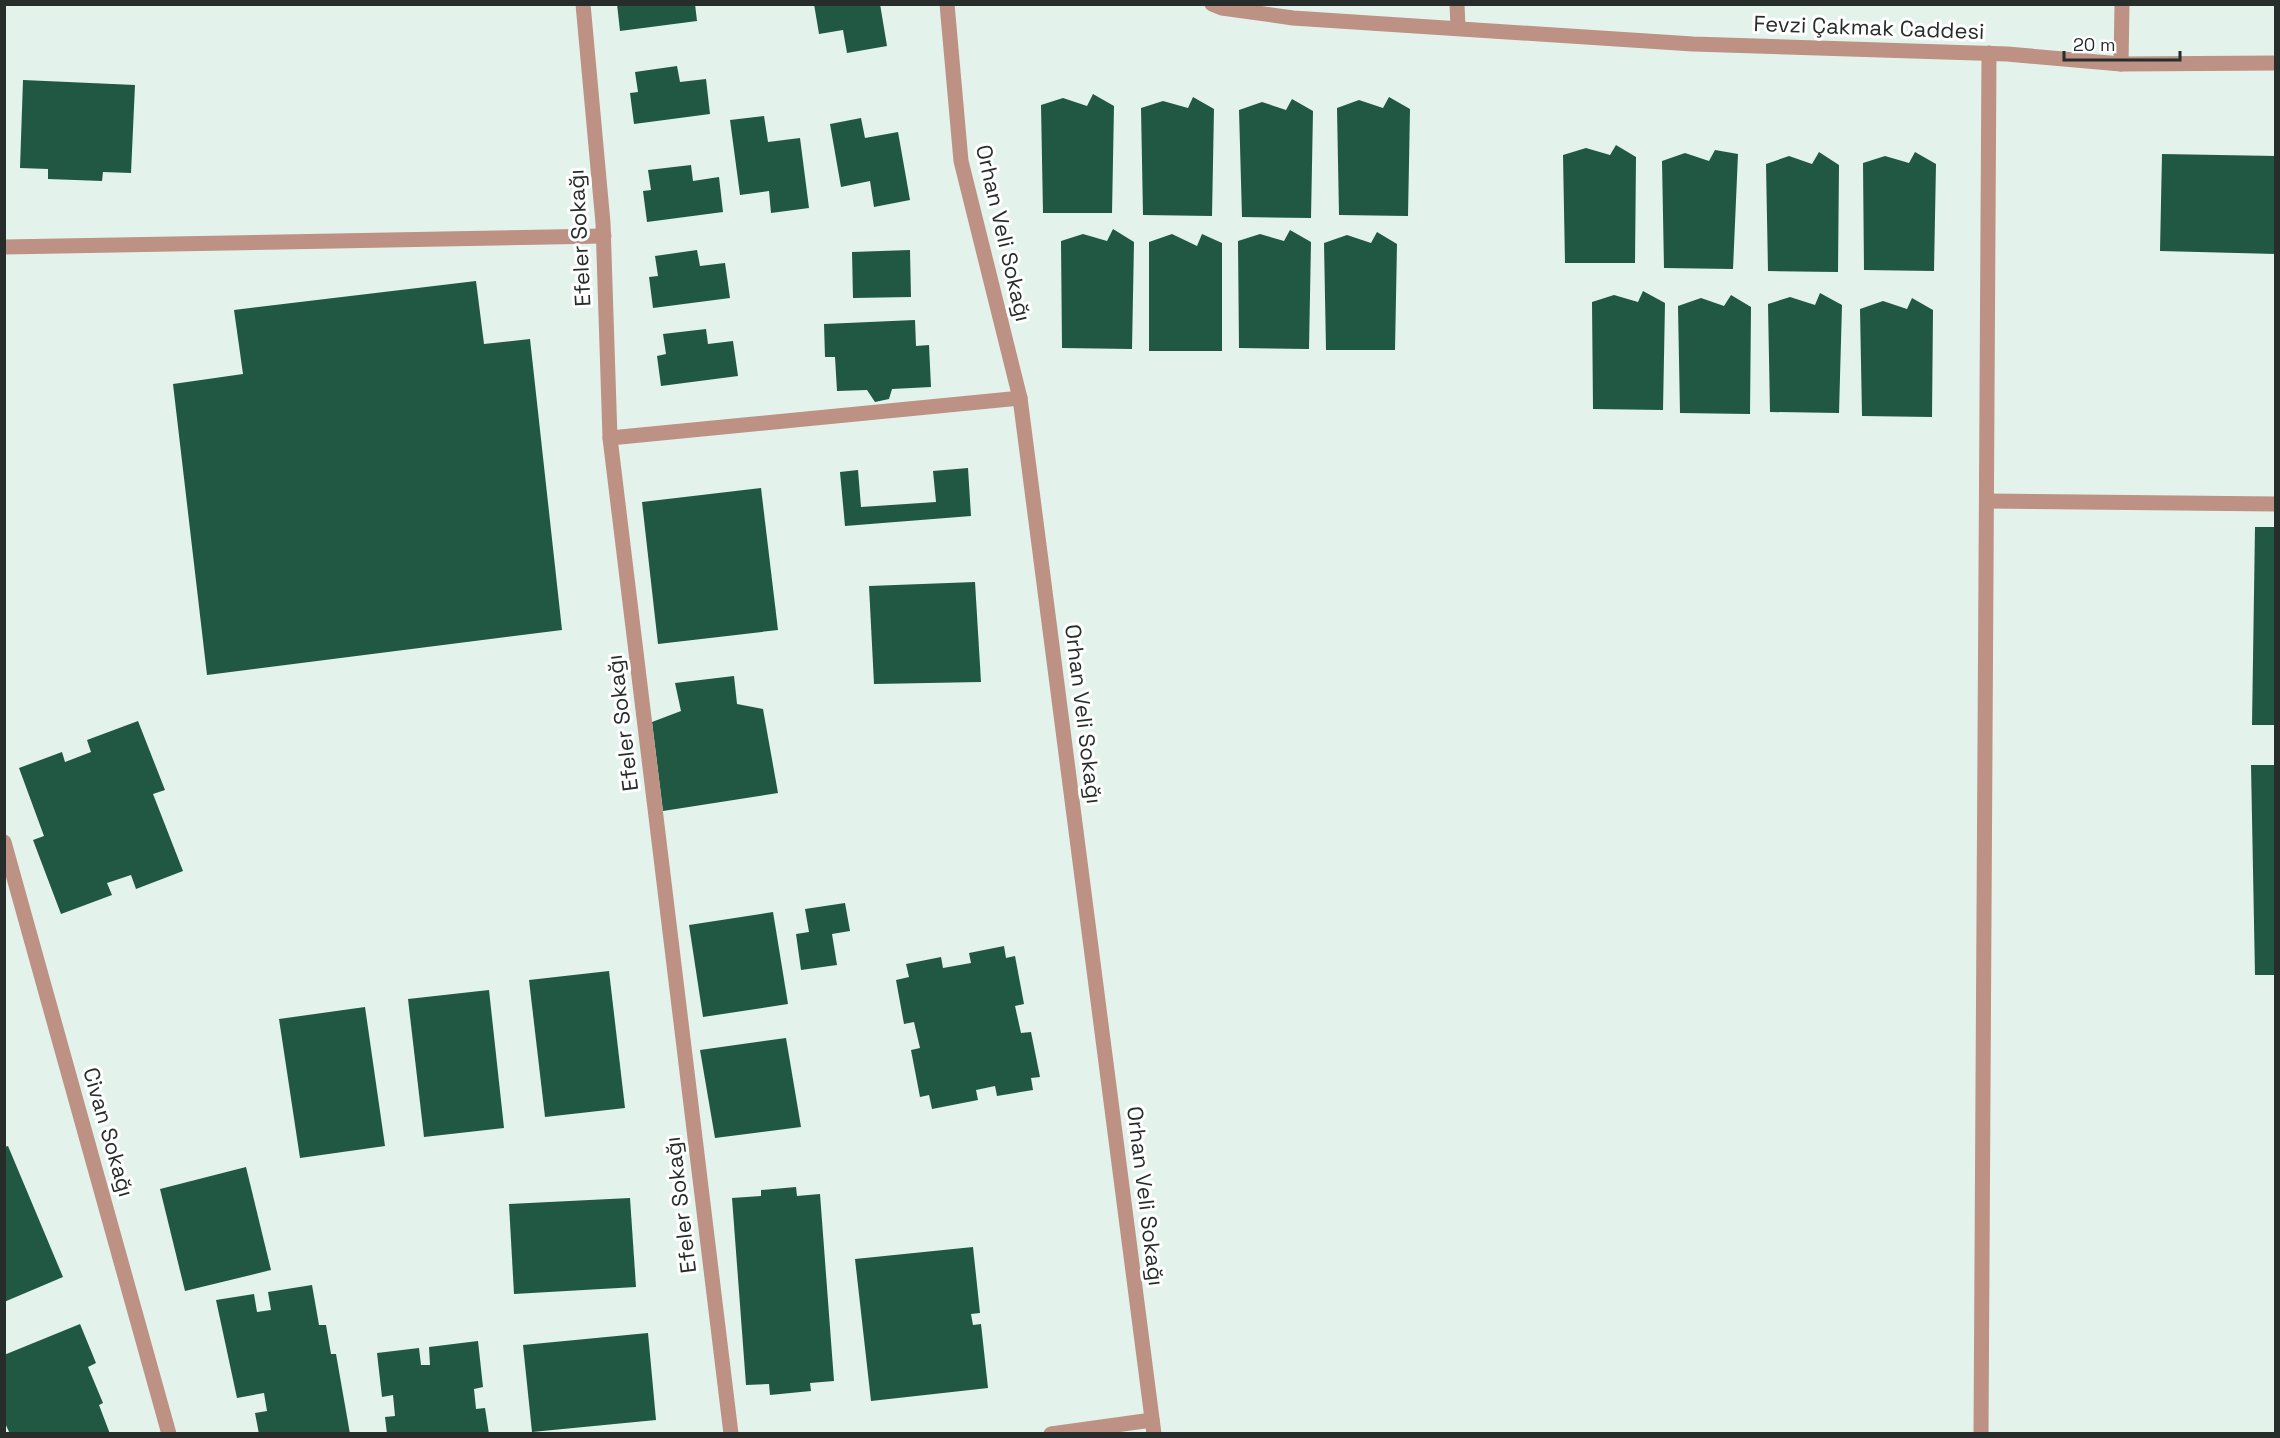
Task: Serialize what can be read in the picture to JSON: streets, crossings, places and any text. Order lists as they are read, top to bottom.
{
  "streets": {
    "street": [
      "Fevzi Çakmak Caddesi",
      "Orhan Veli Sokağı",
      "Efeler Sokağı",
      "Civan Sokağı"
    ]
  },
  "scale_bar": "20 m"
}
